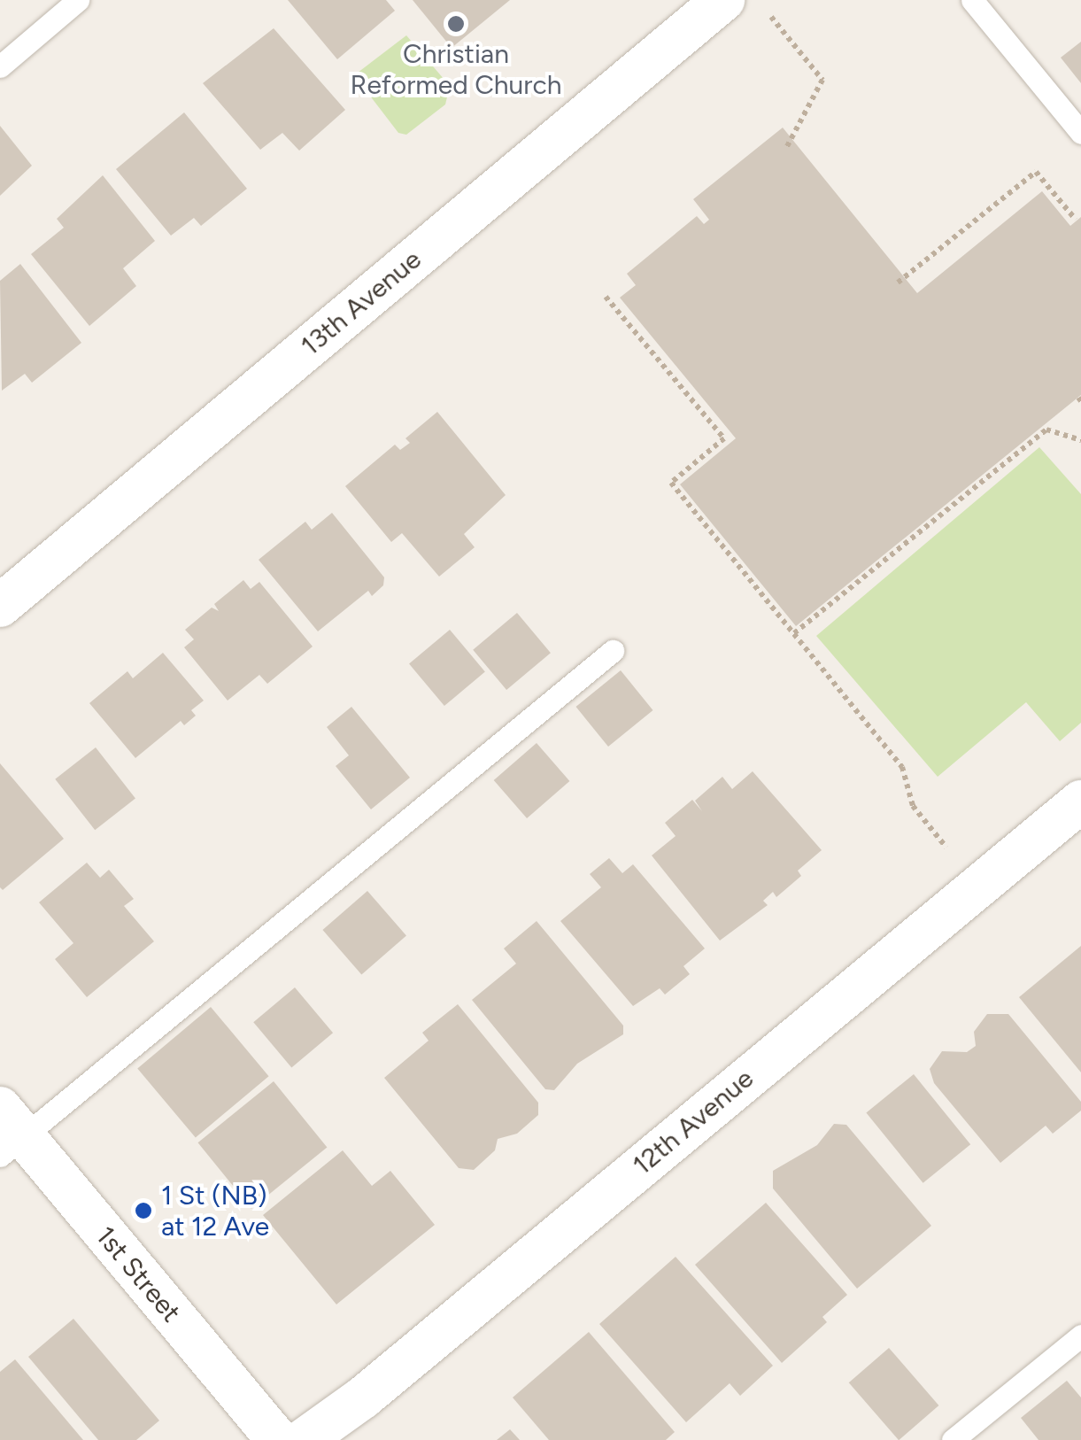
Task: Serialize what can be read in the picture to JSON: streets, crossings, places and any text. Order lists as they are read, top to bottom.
{
  "streets": {
    "street": ["13th Avenue", "12th Avenue", "1st Street"]
  },
  "places": ["Christian Reformed Church", "1 St (NB) at 12 Ave"]
}
